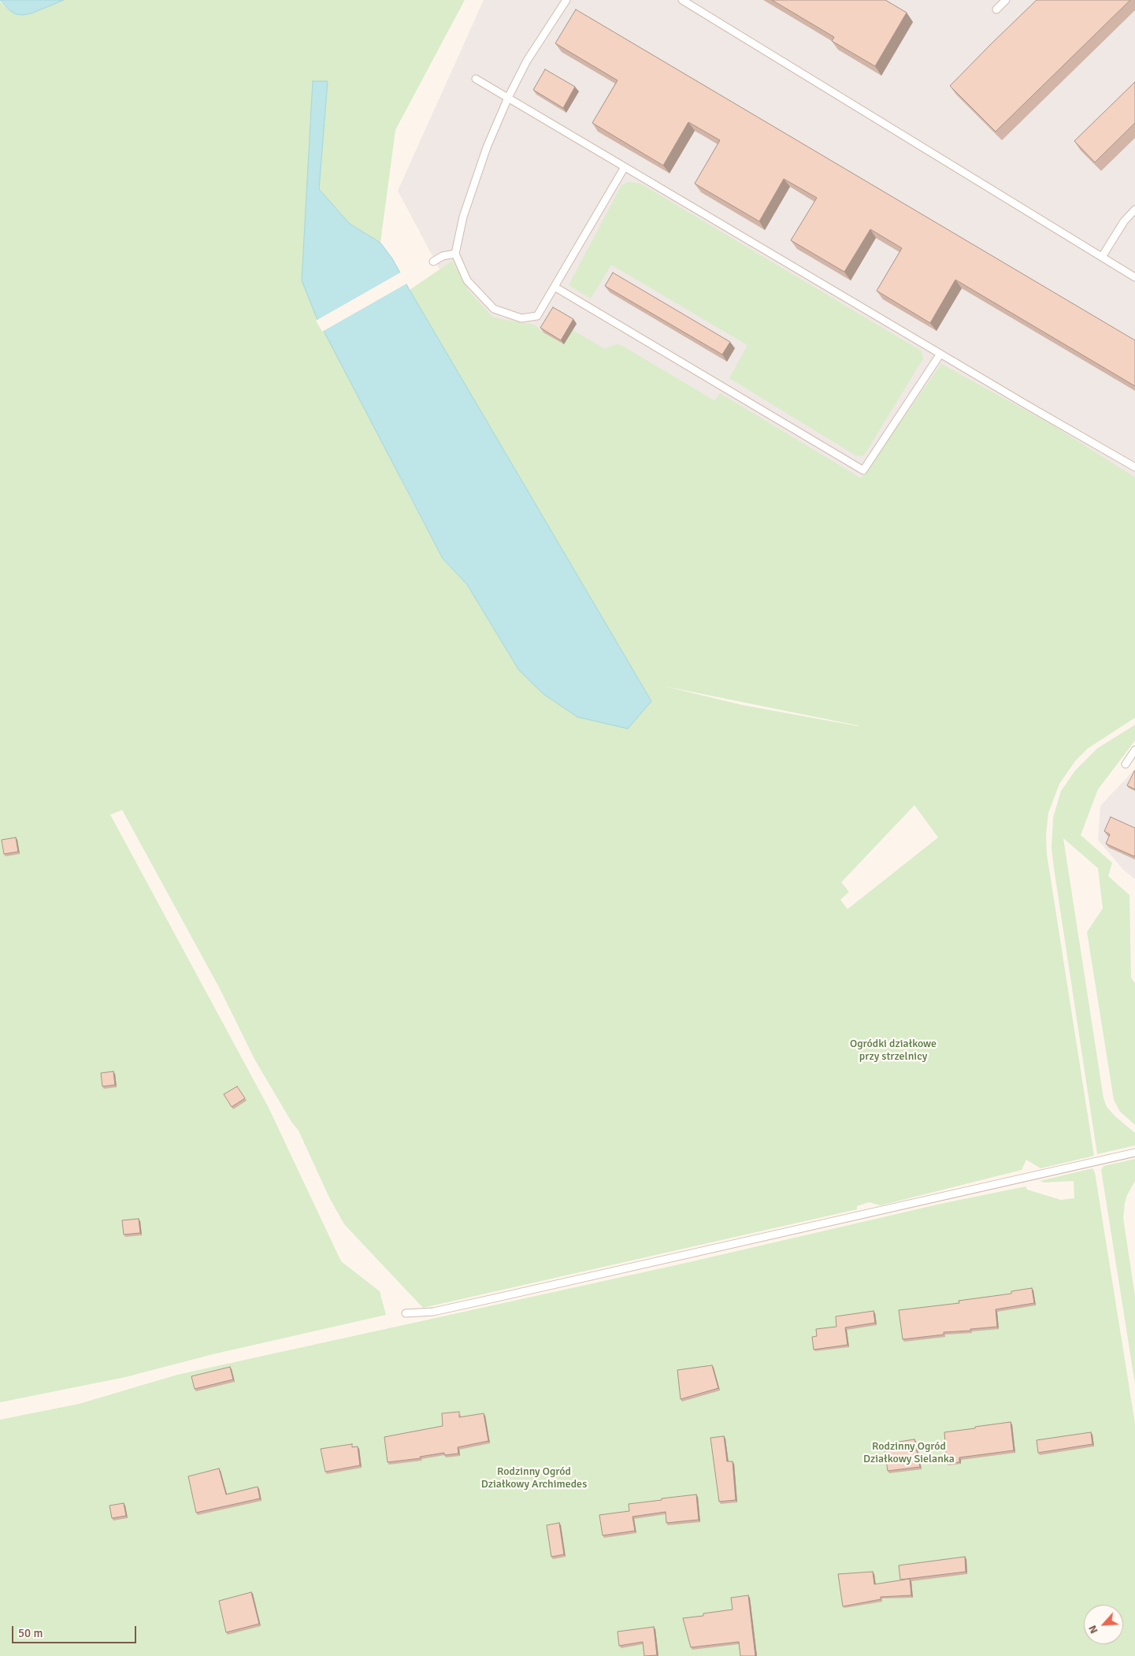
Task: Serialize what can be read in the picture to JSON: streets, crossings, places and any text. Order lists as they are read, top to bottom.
{
  "parks": ["Ogródki działkowe przy strzelnicy", "Rodzinny Ogród Działkowy Sielanka", "Rodzinny Ogród Działkowy Archimedes"],
  "scale_bar": "50 m",
  "north": "bottom left"
}
